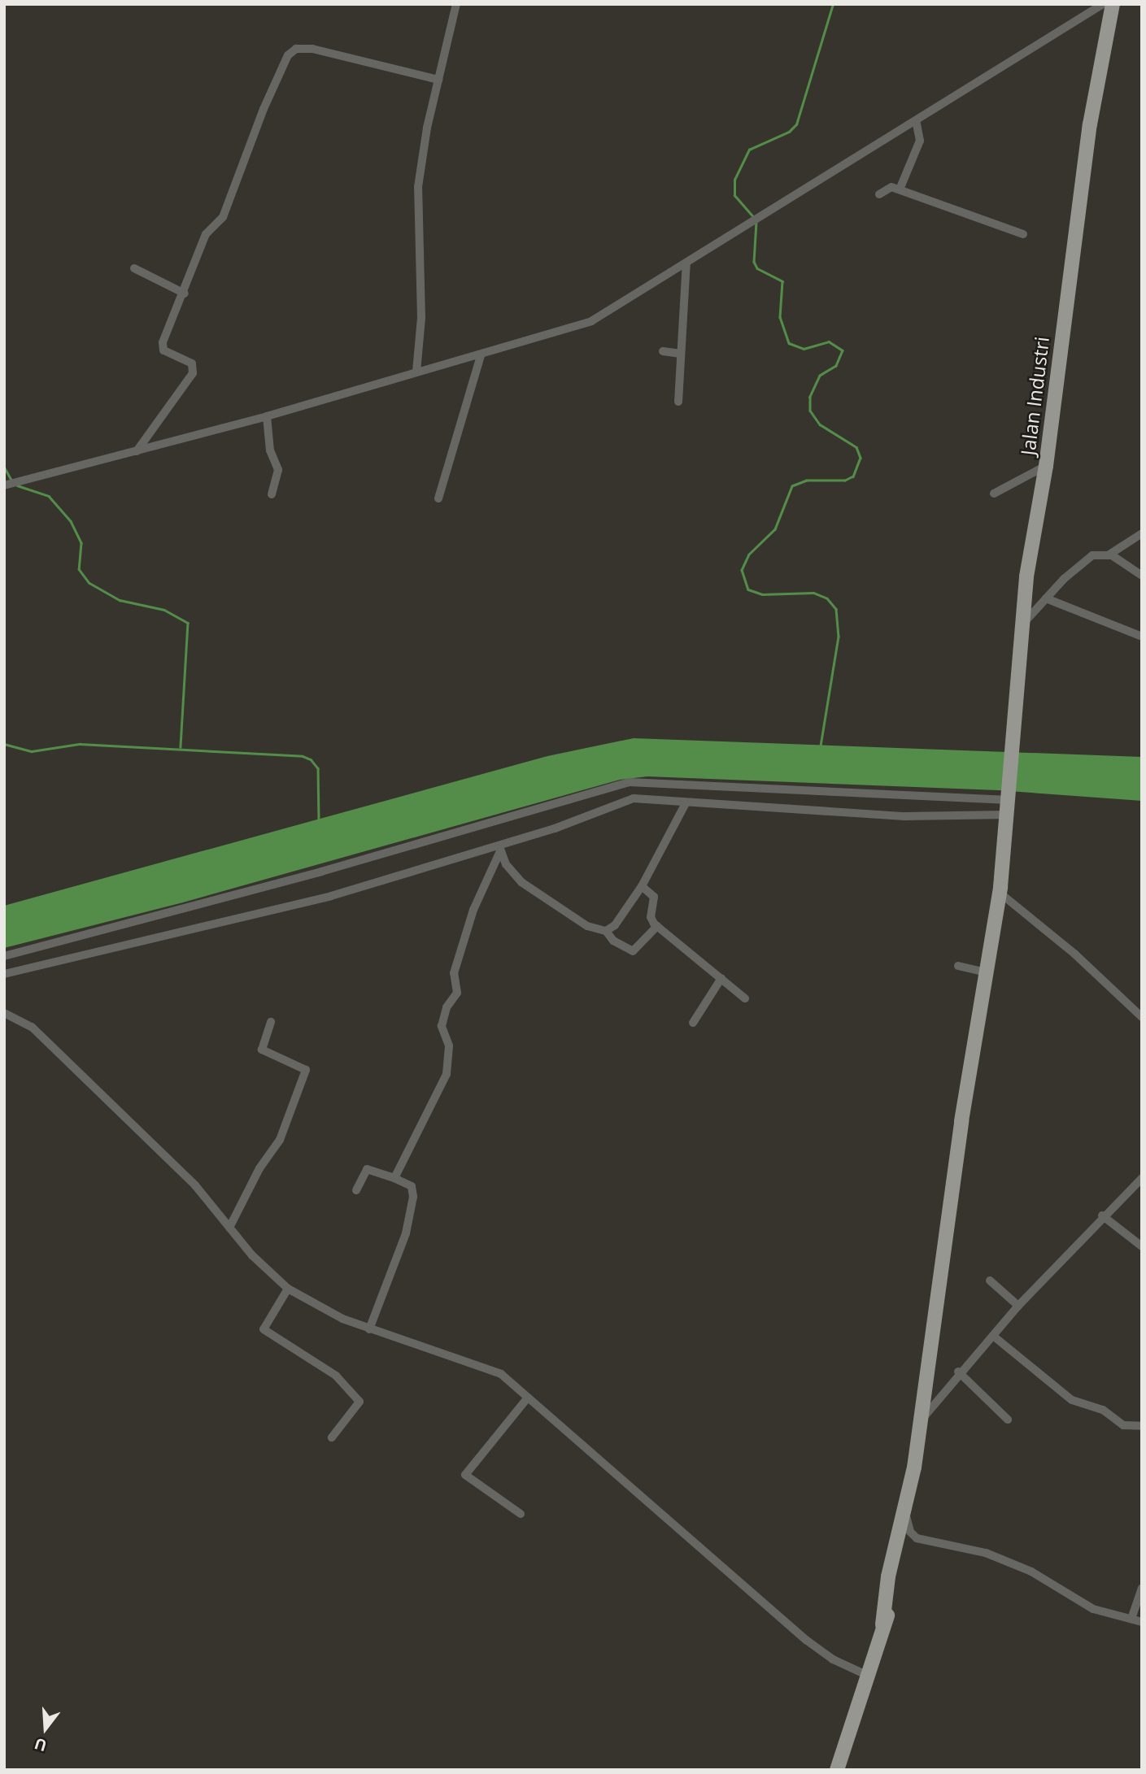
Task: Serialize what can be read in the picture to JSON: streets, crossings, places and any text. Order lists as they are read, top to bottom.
{
  "streets": {
    "main road": ["Jalan Industri"]
  },
  "north": "bottom"
}
